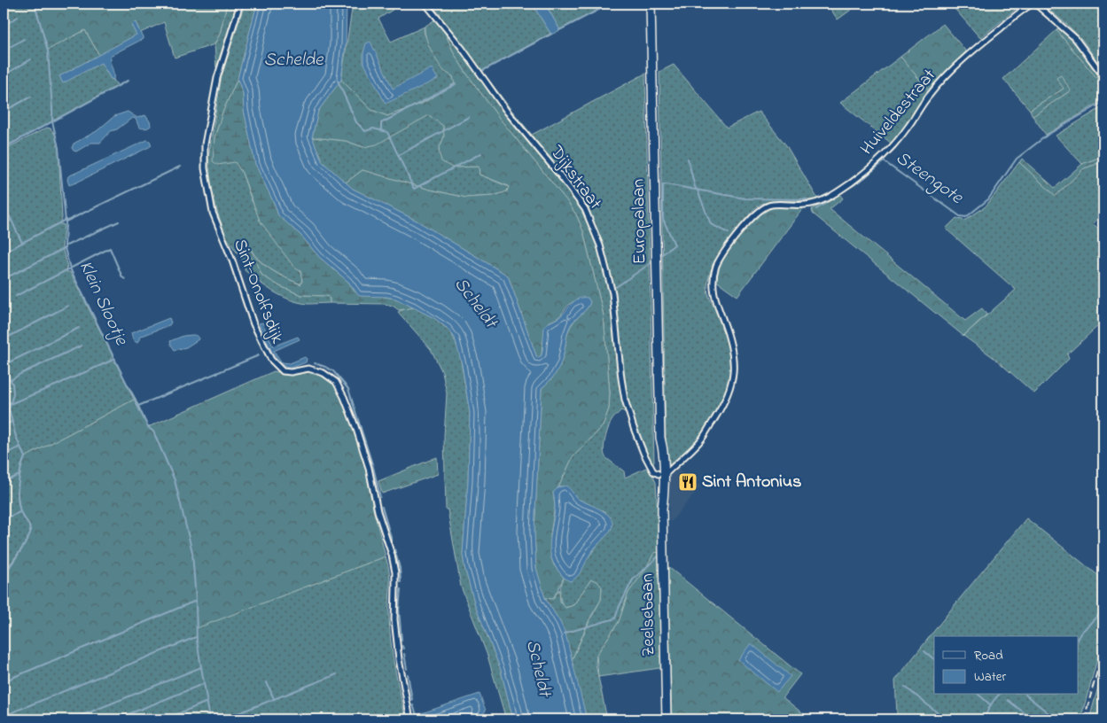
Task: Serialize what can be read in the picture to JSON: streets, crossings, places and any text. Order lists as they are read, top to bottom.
{
  "streets": {
    "main road": ["Europalaan", "Zeelsebaan"],
    "street": ["Huiveldestraat", "Dijkstraat", "Sint-Onolfsdijk"]
  },
  "crossings": [
    ["Huiveldestraat", "Dijkstraat"],
    ["Huiveldestraat", "Zeelsebaan"],
    ["Dijkstraat", "Zeelsebaan"],
    ["Europalaan", "Zeelsebaan"]
  ],
  "water": [
    "Schelde",
    "Steengote",
    "Klein Slootje",
    "Scheldt"
  ],
  "places": {
    "restaurant": ["Sint Antonius"]
  },
  "legend": ["Road", "Water"]
}
